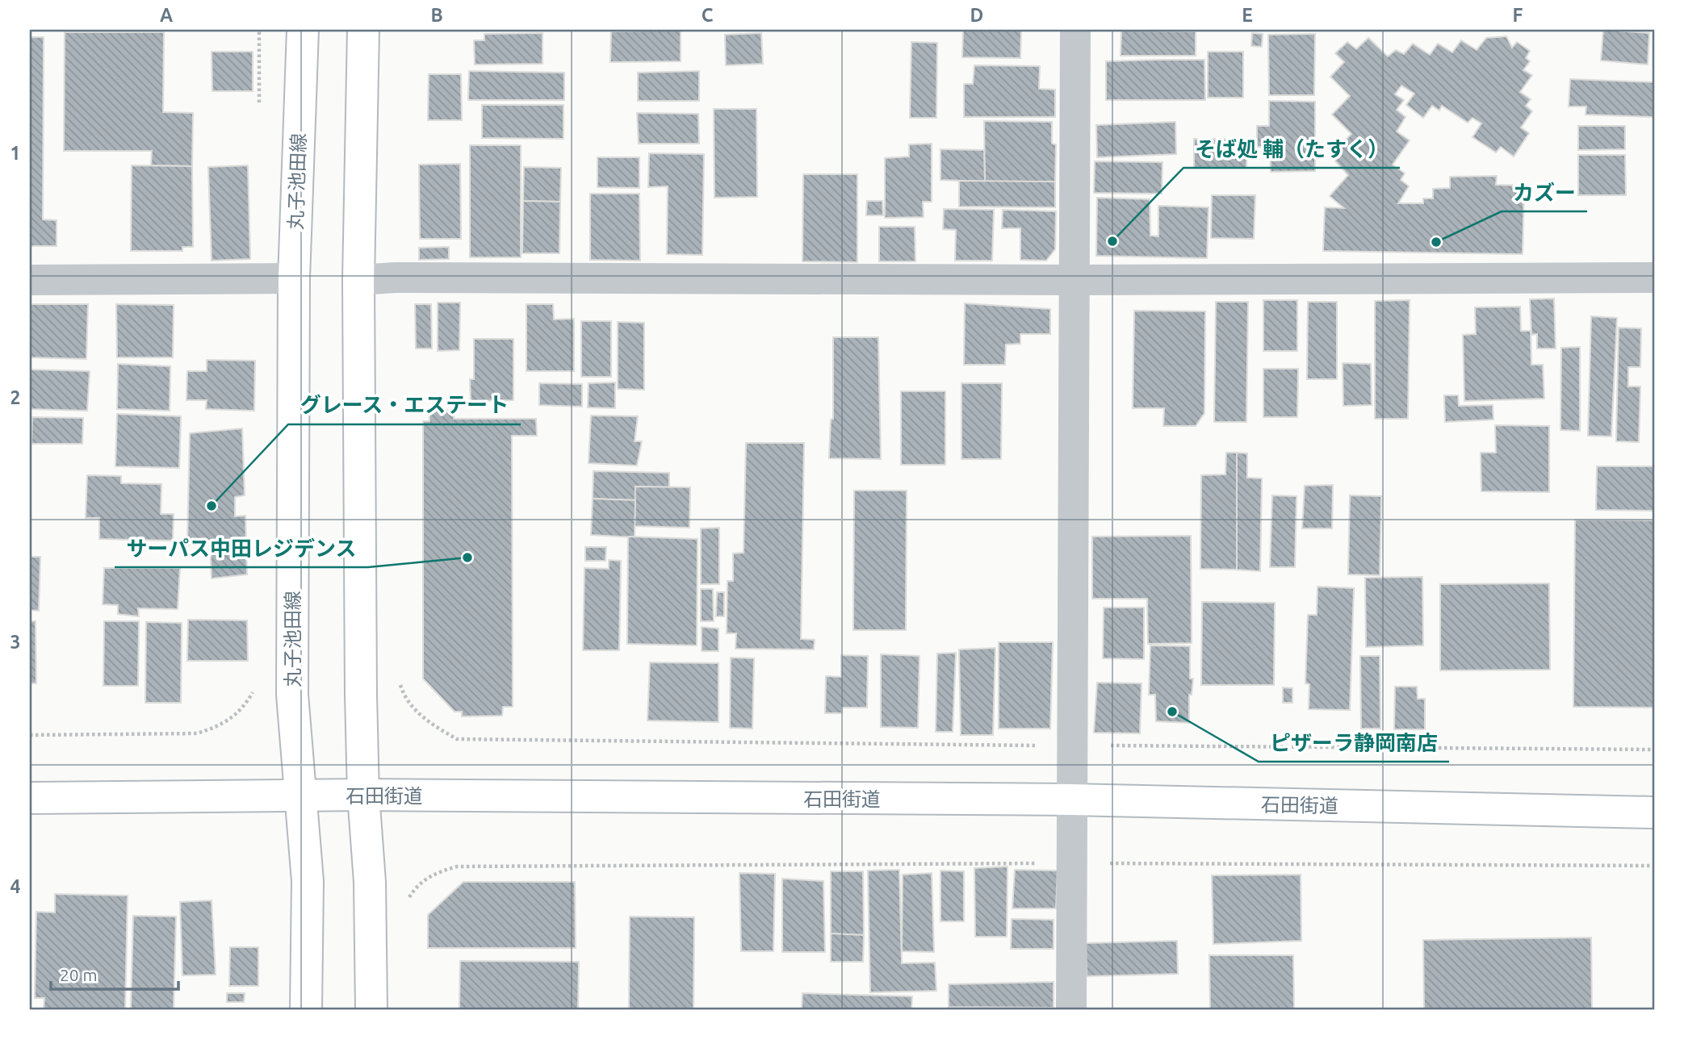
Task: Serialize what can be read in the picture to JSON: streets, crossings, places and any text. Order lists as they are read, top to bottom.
{
  "streets": {
    "street": ["丸子池田線", "石田街道"]
  },
  "crossings": [
    ["丸子池田線", "石田街道"]
  ],
  "places": [
    "そば処 輔（たすく）",
    "カズー",
    "グレース・エステート",
    "サーパス中田レジデンス",
    "ピザーラ静岡南店"
  ],
  "scale_bar": "20 m",
  "grid": {
    "columns": [
      "A",
      "B",
      "C",
      "D",
      "E",
      "F"
    ],
    "rows": [
      "1",
      "2",
      "3",
      "4"
    ]
  }
}
